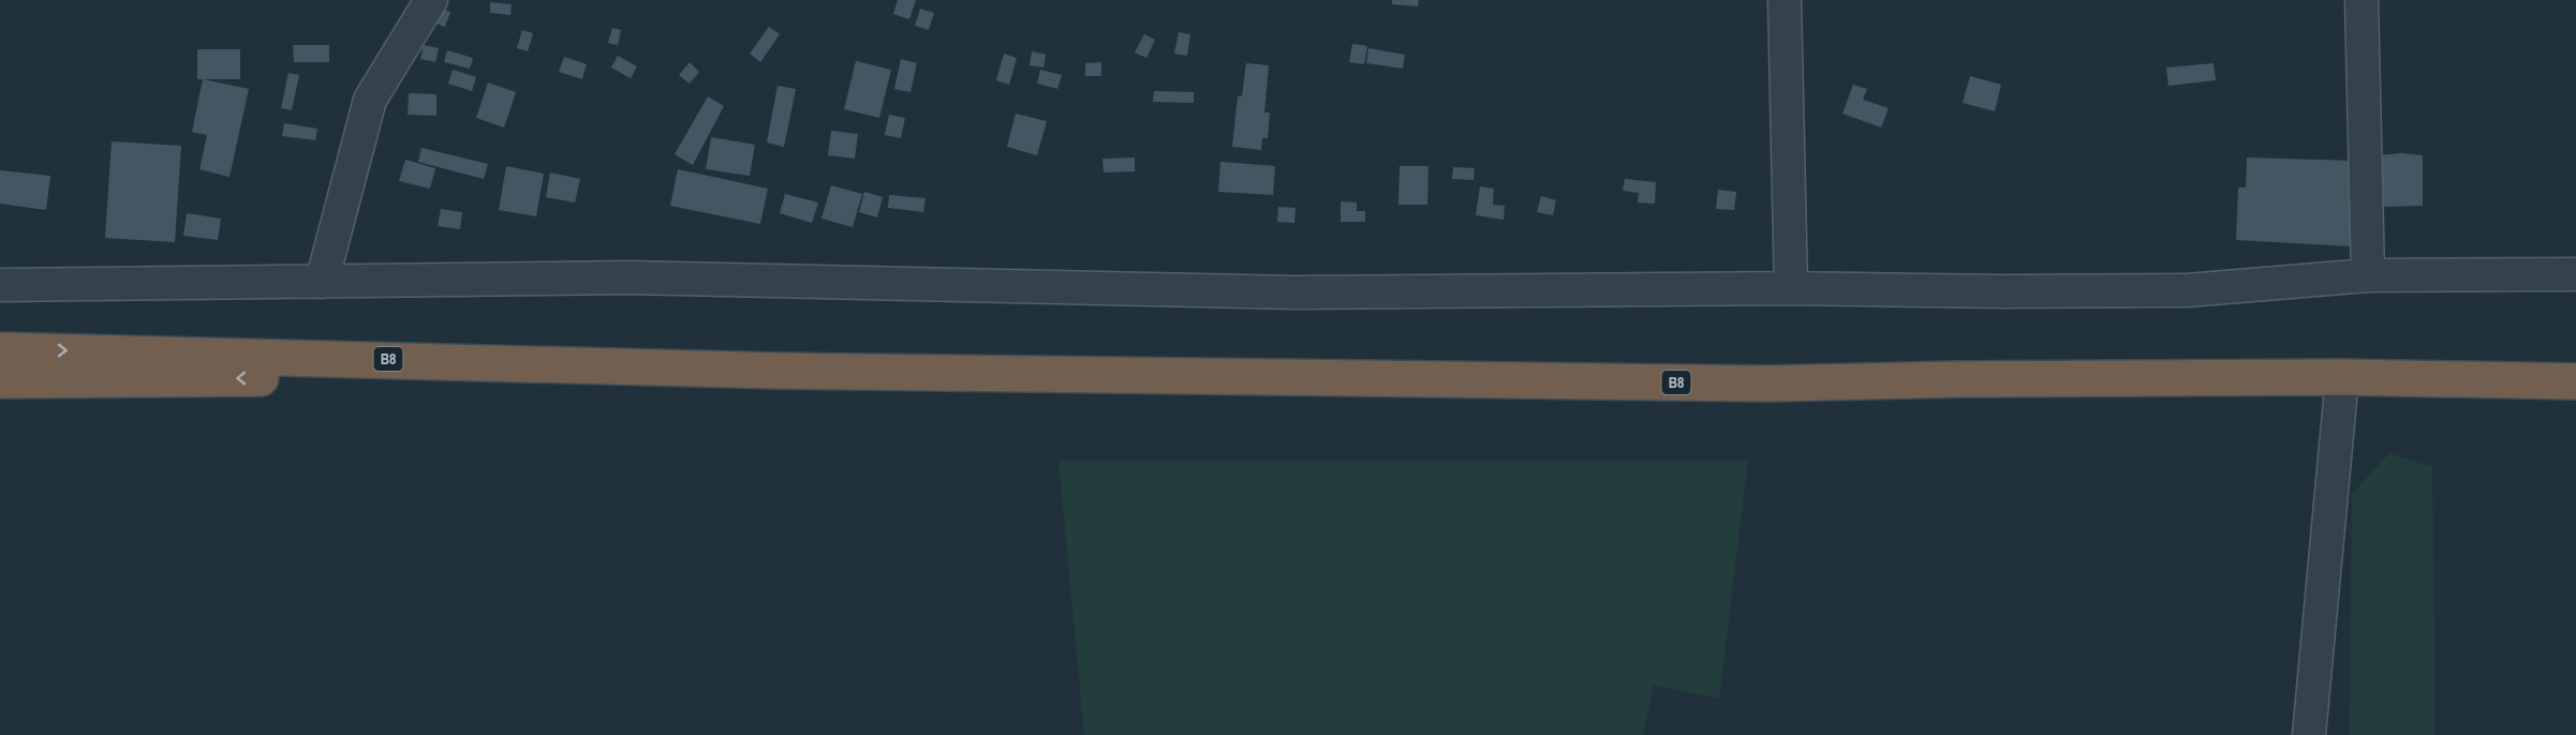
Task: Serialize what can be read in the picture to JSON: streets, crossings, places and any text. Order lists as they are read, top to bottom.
{
  "streets": {
    "highway": ["B8"]
  }
}
